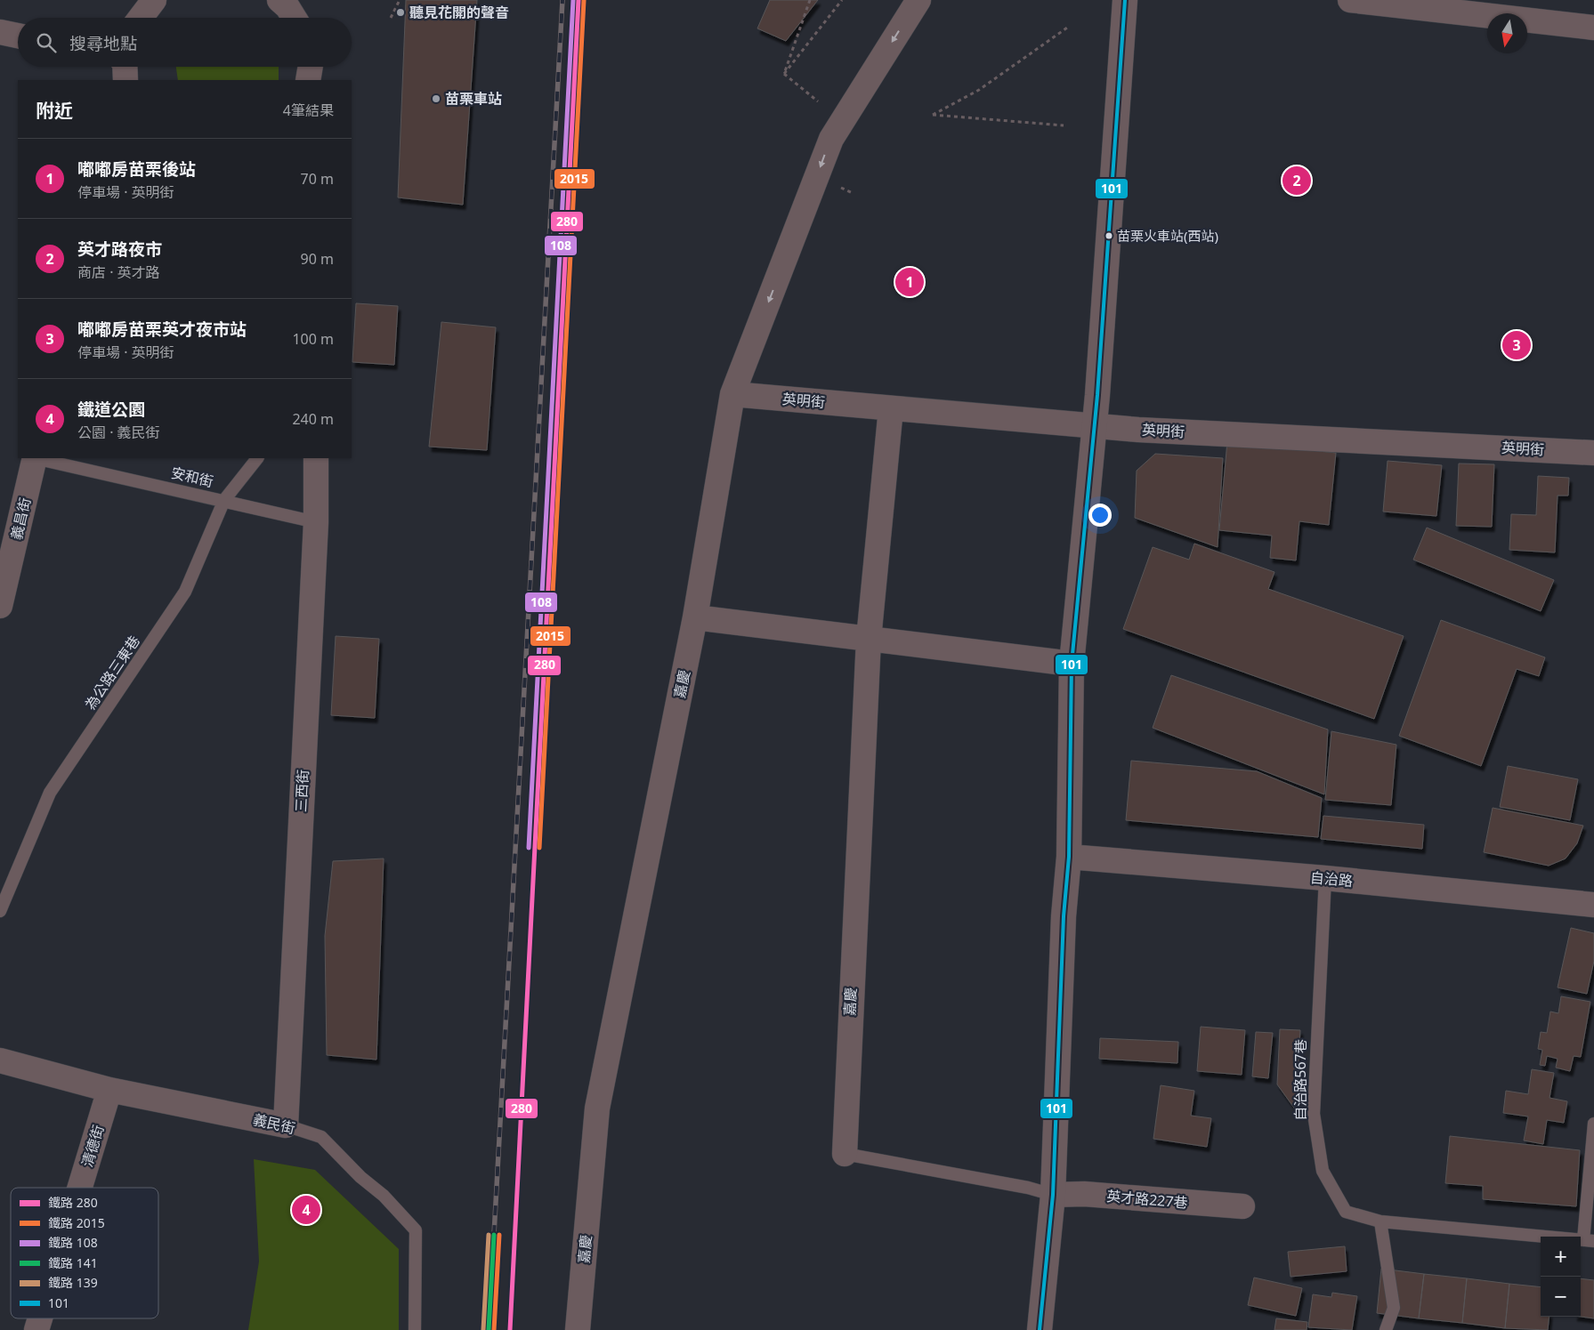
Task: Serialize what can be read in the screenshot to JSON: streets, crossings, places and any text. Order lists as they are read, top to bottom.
{
  "streets": {
    "street": [
      "英明街",
      "義昌街",
      "嘉慶",
      "三西街",
      "自治路",
      "義民街",
      "清德街",
      "英才路227巷"
    ],
    "lane": ["安和街", "為公路三東巷", "自治路567巷"]
  },
  "crossings": [
    ["英明街", "嘉慶"],
    ["安和街", "為公路三東巷"],
    ["安和街", "三西街"],
    ["嘉慶", "英才路227巷"],
    ["三西街", "義民街"],
    ["自治路", "自治路567巷"],
    ["義民街", "清德街"]
  ],
  "places": ["聽見花開的聲音", "苗栗車站", "苗栗火車站(西站)"],
  "lines": [
    "rail line 280",
    "rail line 2015",
    "rail line 108",
    "transit line 101",
    "rail line 141",
    "rail line 139"
  ],
  "legend": [
    "鐵路 280",
    "鐵路 2015",
    "鐵路 108",
    "鐵路 141",
    "鐵路 139",
    "101"
  ],
  "north": "bottom",
  "page": {
    "search": "搜尋地點",
    "heading": ["附近", "4筆結果"],
    "list": [
      {
        "mark": "1",
        "name": "嘟嘟房苗栗後站",
        "note": "停車場 · 英明街",
        "value": "70 m"
      },
      {
        "mark": "2",
        "name": "英才路夜市",
        "note": "商店 · 英才路",
        "value": "90 m"
      },
      {
        "mark": "3",
        "name": "嘟嘟房苗栗英才夜市站",
        "note": "停車場 · 英明街",
        "value": "100 m"
      },
      {
        "mark": "4",
        "name": "鐵道公園",
        "note": "公園 · 義民街",
        "value": "240 m"
      }
    ],
    "pins": [
      "2",
      "1",
      "3",
      "4"
    ],
    "map_buttons": ["+", "−"]
  }
}
